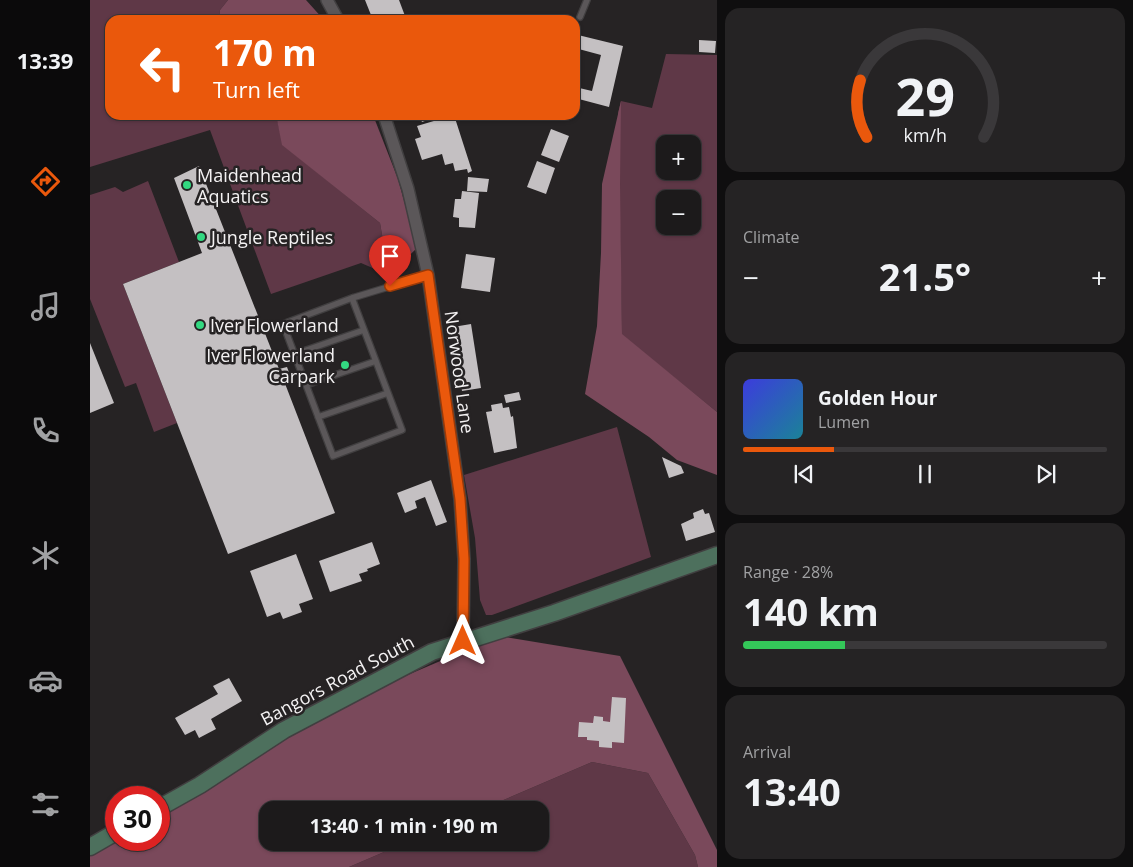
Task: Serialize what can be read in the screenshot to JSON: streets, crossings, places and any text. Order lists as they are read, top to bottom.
{
  "streets": {
    "street": ["Norwood Lane", "Bangors Road South"]
  },
  "crossings": [
    ["Norwood Lane", "Bangors Road South"]
  ],
  "places": [
    "Maidenhead Aquatics",
    "Jungle Reptiles",
    "Iver Flowerland",
    "Iver Flowerland Carpark"
  ],
  "page": {
    "tabs": "13:39",
    "turn": ["170 m", "Turn left"],
    "map_buttons": ["+", "−"],
    "tile": [
      "Climate",
      ["Range · 28%", "140 km"],
      ["Arrival", "13:40"]
    ],
    "heat": ["−", "21.5°", "+"],
    "song": ["Golden Hour", "Lumen"],
    "limit": "30",
    "trip": "13:40 · 1 min · 190 m",
    "gauge": ["29", "km/h"]
  }
}
